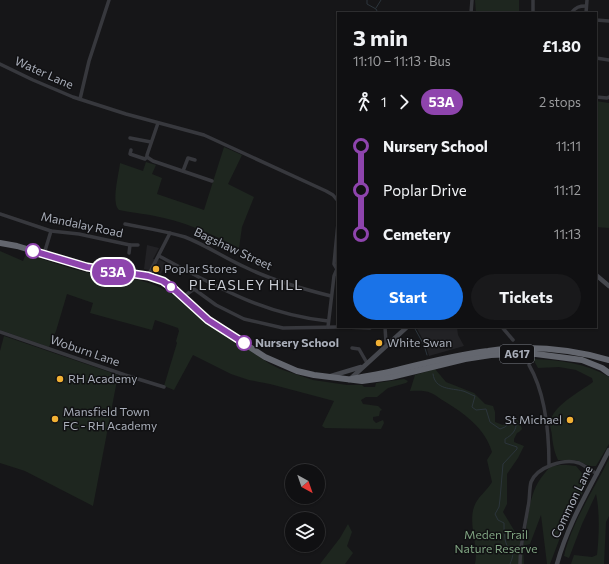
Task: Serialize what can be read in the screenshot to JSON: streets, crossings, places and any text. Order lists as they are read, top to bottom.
{
  "streets": {
    "highway": ["A617"],
    "street": [
      "Water Lane",
      "Mandalay Road",
      "Bagshaw Street",
      "Woburn Lane",
      "Common Lane"
    ]
  },
  "districts": ["PLEASLEY HILL"],
  "parks": ["Meden Trail Nature Reserve"],
  "places": [
    "Poplar Stores",
    "Nursery School",
    "White Swan",
    "RH Academy",
    "Mansfield Town FC - RH Academy",
    "St Michael"
  ],
  "lines": ["bus line 53A"],
  "north": "bottom right",
  "page": {
    "on_map": "53A",
    "heading": ["3 min", "11:10 – 11:13 · Bus", "£1.80"],
    "legs": ["1", "53A", "2 stops"],
    "list": [
      {
        "name": "Nursery School",
        "value": "11:11"
      },
      {
        "name": "Poplar Drive",
        "value": "11:12"
      },
      {
        "name": "Cemetery",
        "value": "11:13"
      }
    ],
    "buttons": ["Start", "Tickets"]
  }
}
